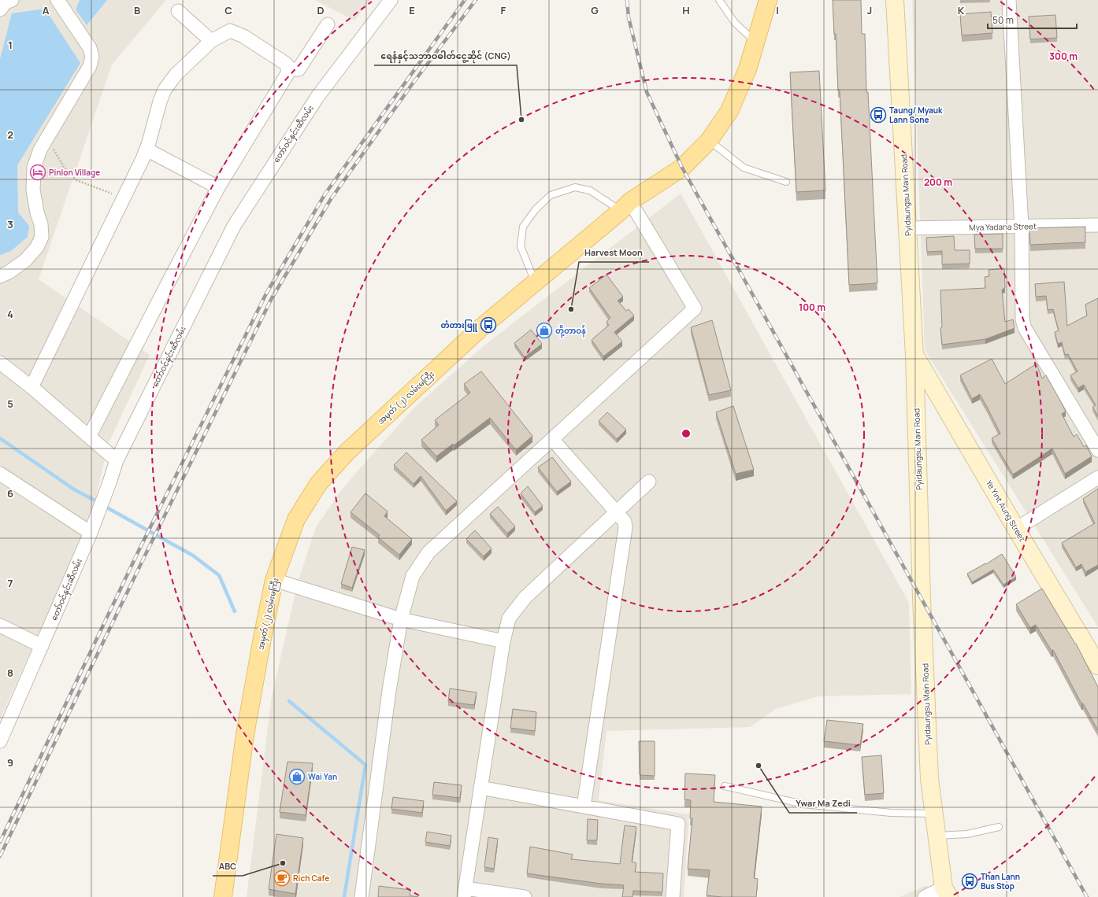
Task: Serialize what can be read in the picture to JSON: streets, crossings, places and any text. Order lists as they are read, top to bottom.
{
  "streets": {
    "main road": ["Pyidaungsu Main Road", "အမှတ် (၂) လမ်းမကြီး", "Ye Yint Aung Street"],
    "street": ["တော်ဝင်နှင်းဆီလမ်း", "Mya Yadana Street"]
  },
  "crossings": [
    ["Pyidaungsu Main Road", "Mya Yadana Street"],
    ["Pyidaungsu Main Road", "Ye Yint Aung Street"]
  ],
  "places": {
    "bus stop": ["Taung/ Myauk Lann Sone", "တံတားဖြူ", "Than Lann Bus Stop"],
    "other": [
      "ရေနံနှင့်သဘာဝဓါတ်ငွေ့ဆိုင် (CNG)",
      "Harvest Moon",
      "Ywar Ma Zedi",
      "ABC"
    ],
    "hotel": ["Pinlon Village"],
    "shop": ["တို့တာဝန်", "Wai Yan"],
    "cafe": ["Rich Cafe"]
  },
  "scale_bar": "50 m",
  "grid": {
    "columns": [
      "A",
      "B",
      "C",
      "D",
      "E",
      "F",
      "G",
      "H",
      "I",
      "J",
      "K"
    ],
    "rows": [
      "1",
      "2",
      "3",
      "4",
      "5",
      "6",
      "7",
      "8",
      "9"
    ]
  },
  "rings": ["300 m", "200 m", "100 m"]
}
